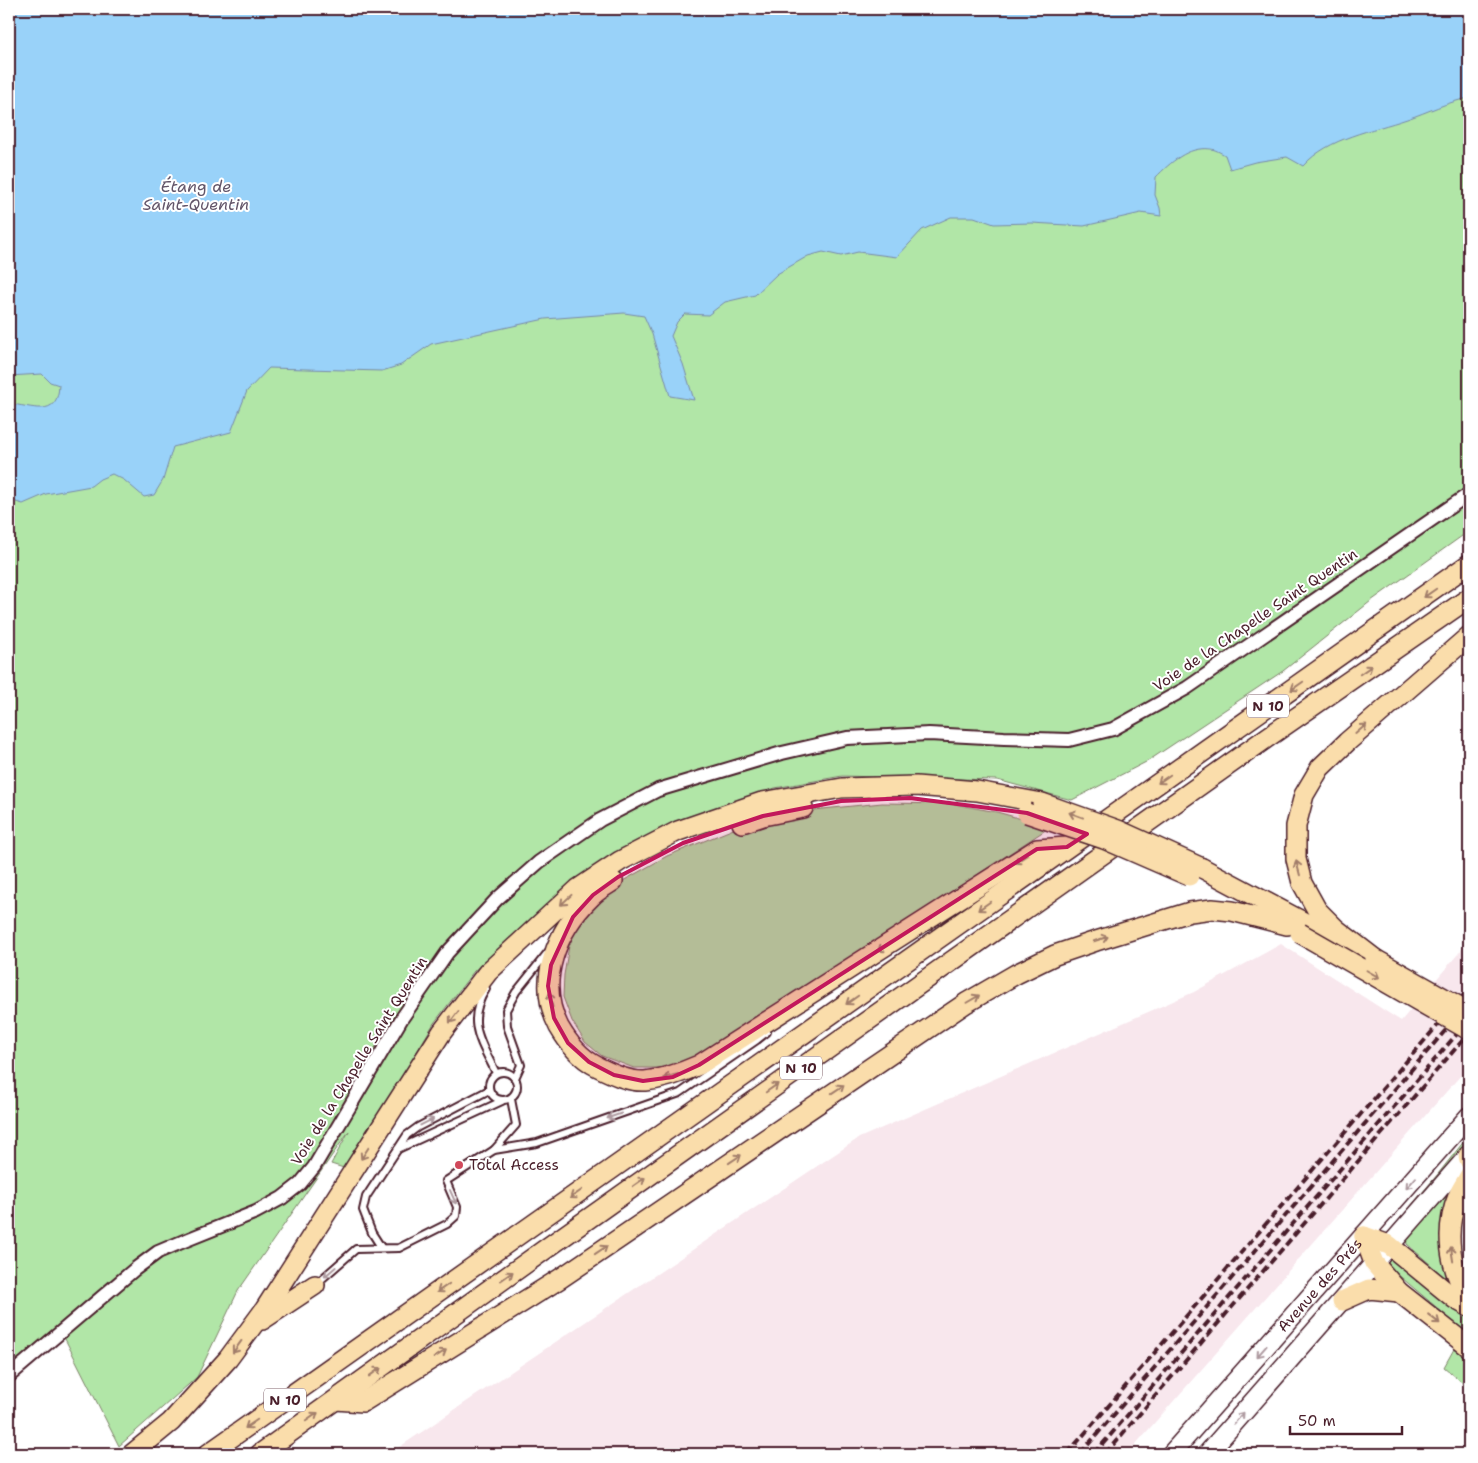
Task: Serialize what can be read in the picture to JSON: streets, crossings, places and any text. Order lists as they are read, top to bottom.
{
  "streets": {
    "main road": ["N 10", "Avenue des Prés"],
    "street": ["Voie de la Chapelle Saint Quentin"]
  },
  "water": ["Étang de Saint-Quentin"],
  "places": ["Total Access"],
  "scale_bar": "50 m"
}
